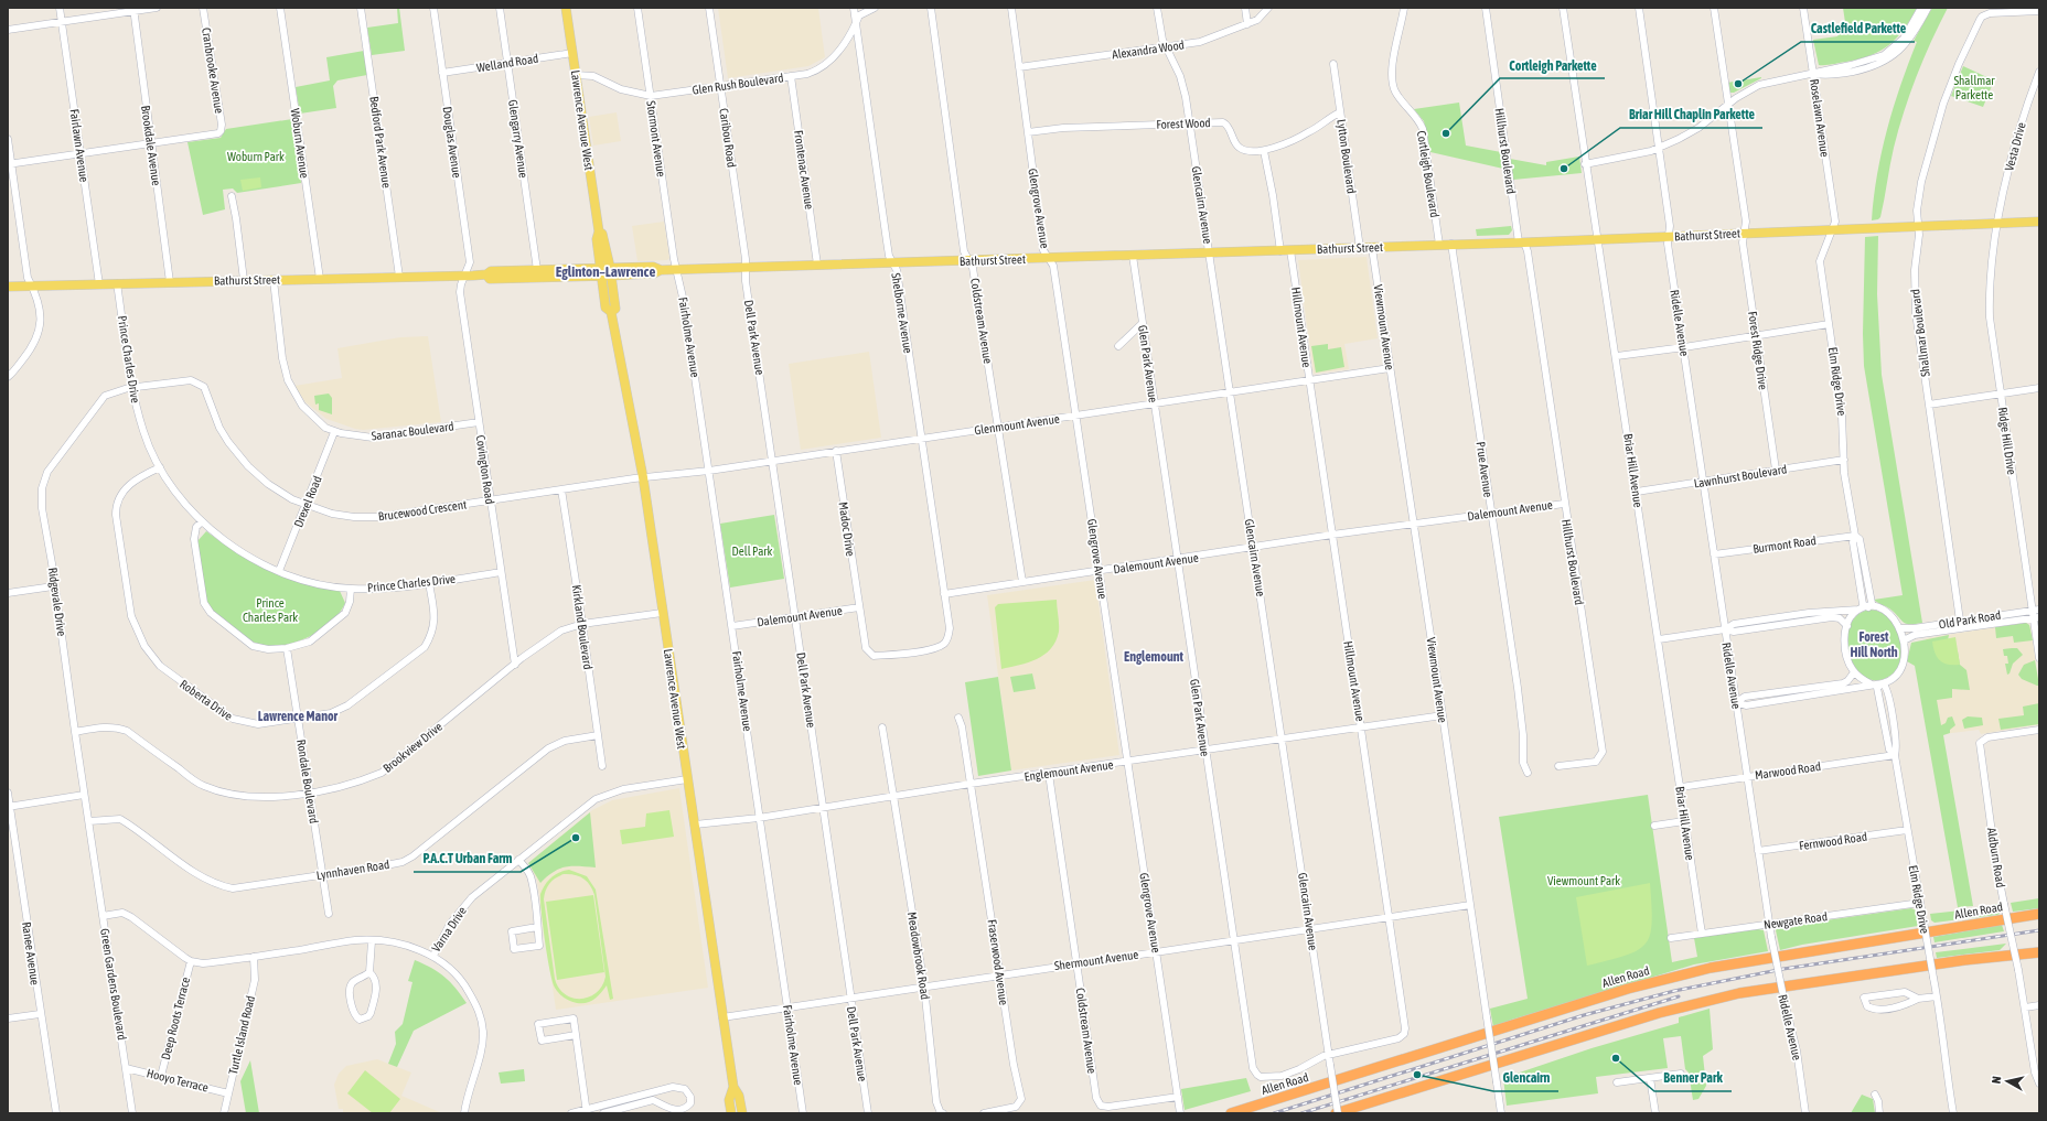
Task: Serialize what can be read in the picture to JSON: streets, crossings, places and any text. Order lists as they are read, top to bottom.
{
  "streets": {
    "highway": ["Allen Road"],
    "main road": ["Lawrence Avenue West", "Bathurst Street"],
    "street": [
      "Alexandra Wood",
      "Welland Road",
      "Cranbrooke Avenue",
      "Glen Rush Boulevard",
      "Roselawn Avenue",
      "Forest Wood",
      "Caribou Road",
      "Glengarry Avenue",
      "Stormont Avenue",
      "Bedford Park Avenue",
      "Douglas Avenue",
      "Woburn Avenue",
      "Fairlawn Avenue",
      "Brookdale Avenue",
      "Vesta Drive",
      "Hillhurst Boulevard",
      "Lytton Boulevard",
      "Frontenac Avenue",
      "Cortleigh Boulevard",
      "Glencairn Avenue",
      "Glengrove Avenue",
      "Shelborne Avenue",
      "Coldstream Avenue",
      "Ridelle Avenue",
      "Hillmount Avenue",
      "Viewmount Avenue",
      "Shallmar Boulevard",
      "Fairholme Avenue",
      "Dell Park Avenue",
      "Forest Ridge Drive",
      "Prince Charles Drive",
      "Glen Park Avenue",
      "Elm Ridge Drive",
      "Glenmount Avenue",
      "Saranac Boulevard",
      "Ridge Hill Drive",
      "Covington Road",
      "Prue Avenue",
      "Briar Hill Avenue",
      "Lawnhurst Boulevard",
      "Drexel Road",
      "Brucewood Crescent",
      "Dalemount Avenue",
      "Madoc Drive",
      "Burmont Road",
      "Ridgevale Drive",
      "Old Park Road",
      "Kirkland Boulevard",
      "Roberta Drive",
      "Brookview Drive",
      "Englemount Avenue",
      "Marwood Road",
      "Rondale Boulevard",
      "Fernwood Road",
      "Aldburn Road",
      "Lynnhaven Road",
      "Newgate Road",
      "Varna Drive",
      "Ranee Avenue",
      "Meadowbrook Road",
      "Shermount Avenue",
      "Fraserwood Avenue",
      "Green Gardens Boulevard",
      "Deep Roots Terrace",
      "Turtle Island Road",
      "Hooyo Terrace"
    ]
  },
  "crossings": [
    ["Alexandra Wood", "Glencairn Avenue"],
    ["Alexandra Wood", "Glengrove Avenue"],
    ["Welland Road", "Lawrence Avenue West"],
    ["Welland Road", "Glengarry Avenue"],
    ["Welland Road", "Douglas Avenue"],
    ["Cranbrooke Avenue", "Brookdale Avenue"],
    ["Glen Rush Boulevard", "Lawrence Avenue West"],
    ["Glen Rush Boulevard", "Caribou Road"],
    ["Glen Rush Boulevard", "Stormont Avenue"],
    ["Glen Rush Boulevard", "Frontenac Avenue"],
    ["Glen Rush Boulevard", "Shelborne Avenue"],
    ["Roselawn Avenue", "Bathurst Street"],
    ["Roselawn Avenue", "Elm Ridge Drive"],
    ["Lawrence Avenue West", "Bathurst Street"],
    ["Lawrence Avenue West", "Glenmount Avenue"],
    ["Lawrence Avenue West", "Brucewood Crescent"],
    ["Lawrence Avenue West", "Brookview Drive"],
    ["Lawrence Avenue West", "Englemount Avenue"],
    ["Lawrence Avenue West", "Varna Drive"],
    ["Lawrence Avenue West", "Shermount Avenue"],
    ["Forest Wood", "Lytton Boulevard"],
    ["Forest Wood", "Glencairn Avenue"],
    ["Forest Wood", "Glengrove Avenue"],
    ["Caribou Road", "Bathurst Street"],
    ["Caribou Road", "Dell Park Avenue"],
    ["Glengarry Avenue", "Bathurst Street"],
    ["Stormont Avenue", "Bathurst Street"],
    ["Stormont Avenue", "Fairholme Avenue"],
    ["Bedford Park Avenue", "Bathurst Street"],
    ["Douglas Avenue", "Bathurst Street"],
    ["Douglas Avenue", "Covington Road"],
    ["Woburn Avenue", "Bathurst Street"],
    ["Fairlawn Avenue", "Bathurst Street"],
    ["Brookdale Avenue", "Bathurst Street"],
    ["Vesta Drive", "Bathurst Street"],
    ["Vesta Drive", "Ridge Hill Drive"],
    ["Hillhurst Boulevard", "Bathurst Street"],
    ["Hillhurst Boulevard", "Dalemount Avenue"],
    ["Lytton Boulevard", "Bathurst Street"],
    ["Frontenac Avenue", "Bathurst Street"],
    ["Cortleigh Boulevard", "Bathurst Street"],
    ["Glencairn Avenue", "Bathurst Street"],
    ["Glencairn Avenue", "Hillmount Avenue"],
    ["Glencairn Avenue", "Glen Park Avenue"],
    ["Glencairn Avenue", "Glenmount Avenue"],
    ["Glencairn Avenue", "Dalemount Avenue"],
    ["Glencairn Avenue", "Englemount Avenue"],
    ["Glencairn Avenue", "Shermount Avenue"],
    ["Glengrove Avenue", "Bathurst Street"],
    ["Glengrove Avenue", "Coldstream Avenue"],
    ["Glengrove Avenue", "Glenmount Avenue"],
    ["Glengrove Avenue", "Dalemount Avenue"],
    ["Glengrove Avenue", "Englemount Avenue"],
    ["Glengrove Avenue", "Shermount Avenue"],
    ["Bathurst Street", "Shelborne Avenue"],
    ["Bathurst Street", "Coldstream Avenue"],
    ["Bathurst Street", "Ridelle Avenue"],
    ["Bathurst Street", "Hillmount Avenue"],
    ["Bathurst Street", "Viewmount Avenue"],
    ["Bathurst Street", "Shallmar Boulevard"],
    ["Bathurst Street", "Fairholme Avenue"],
    ["Bathurst Street", "Dell Park Avenue"],
    ["Bathurst Street", "Forest Ridge Drive"],
    ["Bathurst Street", "Prince Charles Drive"],
    ["Bathurst Street", "Glen Park Avenue"],
    ["Bathurst Street", "Elm Ridge Drive"],
    ["Bathurst Street", "Saranac Boulevard"],
    ["Bathurst Street", "Ridge Hill Drive"],
    ["Bathurst Street", "Covington Road"],
    ["Bathurst Street", "Prue Avenue"],
    ["Bathurst Street", "Briar Hill Avenue"],
    ["Shelborne Avenue", "Glenmount Avenue"],
    ["Shelborne Avenue", "Dalemount Avenue"],
    ["Coldstream Avenue", "Glenmount Avenue"],
    ["Coldstream Avenue", "Dalemount Avenue"],
    ["Coldstream Avenue", "Englemount Avenue"],
    ["Coldstream Avenue", "Shermount Avenue"],
    ["Ridelle Avenue", "Lawnhurst Boulevard"],
    ["Ridelle Avenue", "Burmont Road"],
    ["Ridelle Avenue", "Marwood Road"],
    ["Ridelle Avenue", "Fernwood Road"],
    ["Ridelle Avenue", "Newgate Road"],
    ["Hillmount Avenue", "Glen Park Avenue"],
    ["Hillmount Avenue", "Glenmount Avenue"],
    ["Hillmount Avenue", "Dalemount Avenue"],
    ["Hillmount Avenue", "Englemount Avenue"],
    ["Hillmount Avenue", "Shermount Avenue"],
    ["Viewmount Avenue", "Glenmount Avenue"],
    ["Viewmount Avenue", "Dalemount Avenue"],
    ["Viewmount Avenue", "Englemount Avenue"],
    ["Viewmount Avenue", "Shermount Avenue"],
    ["Shallmar Boulevard", "Old Park Road"],
    ["Fairholme Avenue", "Glenmount Avenue"],
    ["Fairholme Avenue", "Dalemount Avenue"],
    ["Fairholme Avenue", "Englemount Avenue"],
    ["Fairholme Avenue", "Shermount Avenue"],
    ["Dell Park Avenue", "Glenmount Avenue"],
    ["Dell Park Avenue", "Dalemount Avenue"],
    ["Dell Park Avenue", "Englemount Avenue"],
    ["Dell Park Avenue", "Shermount Avenue"],
    ["Forest Ridge Drive", "Lawnhurst Boulevard"],
    ["Prince Charles Drive", "Covington Road"],
    ["Prince Charles Drive", "Drexel Road"],
    ["Prince Charles Drive", "Brucewood Crescent"],
    ["Prince Charles Drive", "Ridgevale Drive"],
    ["Prince Charles Drive", "Roberta Drive"],
    ["Glen Park Avenue", "Glenmount Avenue"],
    ["Glen Park Avenue", "Dalemount Avenue"],
    ["Glen Park Avenue", "Englemount Avenue"],
    ["Glen Park Avenue", "Shermount Avenue"],
    ["Elm Ridge Drive", "Lawnhurst Boulevard"],
    ["Elm Ridge Drive", "Burmont Road"],
    ["Elm Ridge Drive", "Old Park Road"],
    ["Elm Ridge Drive", "Marwood Road"],
    ["Elm Ridge Drive", "Fernwood Road"],
    ["Elm Ridge Drive", "Newgate Road"],
    ["Glenmount Avenue", "Brucewood Crescent"],
    ["Glenmount Avenue", "Madoc Drive"],
    ["Saranac Boulevard", "Covington Road"],
    ["Saranac Boulevard", "Drexel Road"],
    ["Ridge Hill Drive", "Old Park Road"],
    ["Covington Road", "Brucewood Crescent"],
    ["Covington Road", "Brookview Drive"],
    ["Prue Avenue", "Dalemount Avenue"],
    ["Briar Hill Avenue", "Lawnhurst Boulevard"],
    ["Briar Hill Avenue", "Marwood Road"],
    ["Briar Hill Avenue", "Newgate Road"],
    ["Drexel Road", "Brucewood Crescent"],
    ["Brucewood Crescent", "Ridgevale Drive"],
    ["Brucewood Crescent", "Kirkland Boulevard"],
    ["Dalemount Avenue", "Madoc Drive"],
    ["Ridgevale Drive", "Brookview Drive"],
    ["Ridgevale Drive", "Lynnhaven Road"],
    ["Ridgevale Drive", "Green Gardens Boulevard"],
    ["Kirkland Boulevard", "Brookview Drive"],
    ["Kirkland Boulevard", "Lynnhaven Road"],
    ["Roberta Drive", "Rondale Boulevard"],
    ["Brookview Drive", "Rondale Boulevard"],
    ["Englemount Avenue", "Meadowbrook Road"],
    ["Englemount Avenue", "Fraserwood Avenue"],
    ["Rondale Boulevard", "Lynnhaven Road"],
    ["Varna Drive", "Deep Roots Terrace"],
    ["Varna Drive", "Turtle Island Road"],
    ["Meadowbrook Road", "Shermount Avenue"],
    ["Shermount Avenue", "Fraserwood Avenue"],
    ["Green Gardens Boulevard", "Hooyo Terrace"],
    ["Deep Roots Terrace", "Hooyo Terrace"],
    ["Turtle Island Road", "Hooyo Terrace"]
  ],
  "districts": [
    "Eglinton–Lawrence",
    "Forest Hill North",
    "Englemount",
    "Lawrence Manor"
  ],
  "parks": [
    "Shallmar Parkette",
    "Woburn Park",
    "Dell Park",
    "Prince Charles Park",
    "Viewmount Park"
  ],
  "places": [
    "Castlefield Parkette",
    "Cortleigh Parkette",
    "Briar Hill Chaplin Parkette",
    "P.A.C.T Urban Farm",
    "Benner Park",
    "Glencairn"
  ],
  "north": "left"
}
